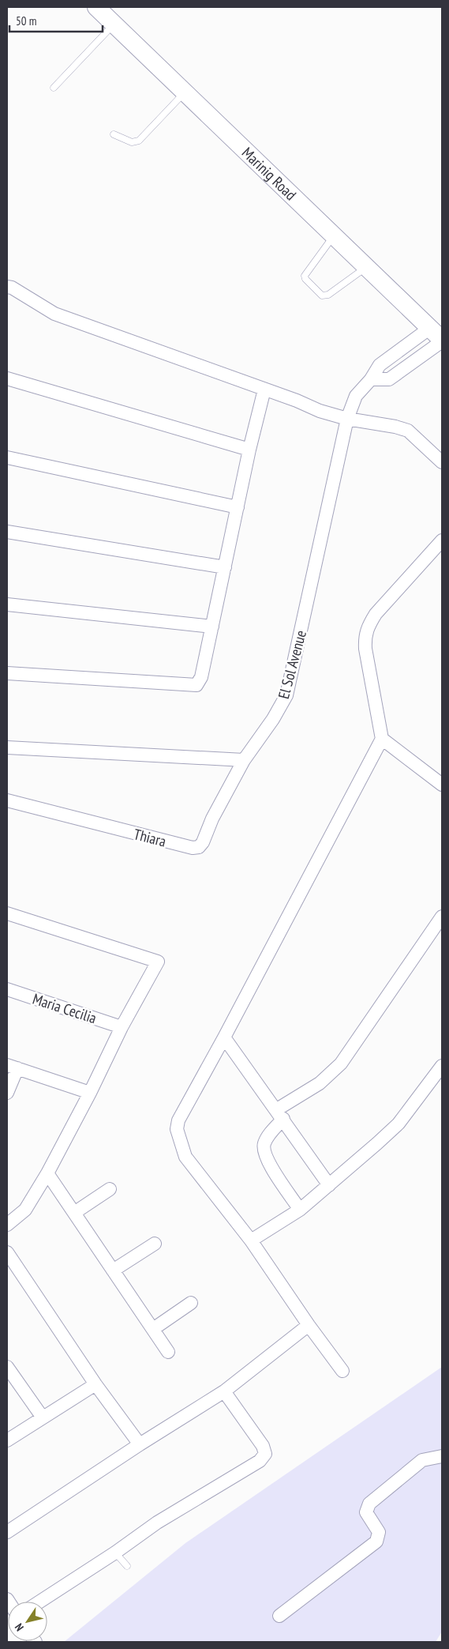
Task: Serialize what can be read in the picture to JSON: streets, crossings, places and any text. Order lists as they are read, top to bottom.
{
  "streets": {
    "street": [
      "Marinig Road",
      "El Sol Avenue",
      "Thiara",
      "Maria Cecilia"
    ]
  },
  "crossings": [
    ["Marinig Road", "El Sol Avenue"],
    ["El Sol Avenue", "Thiara"]
  ],
  "scale_bar": "50 m",
  "north": "bottom left"
}
